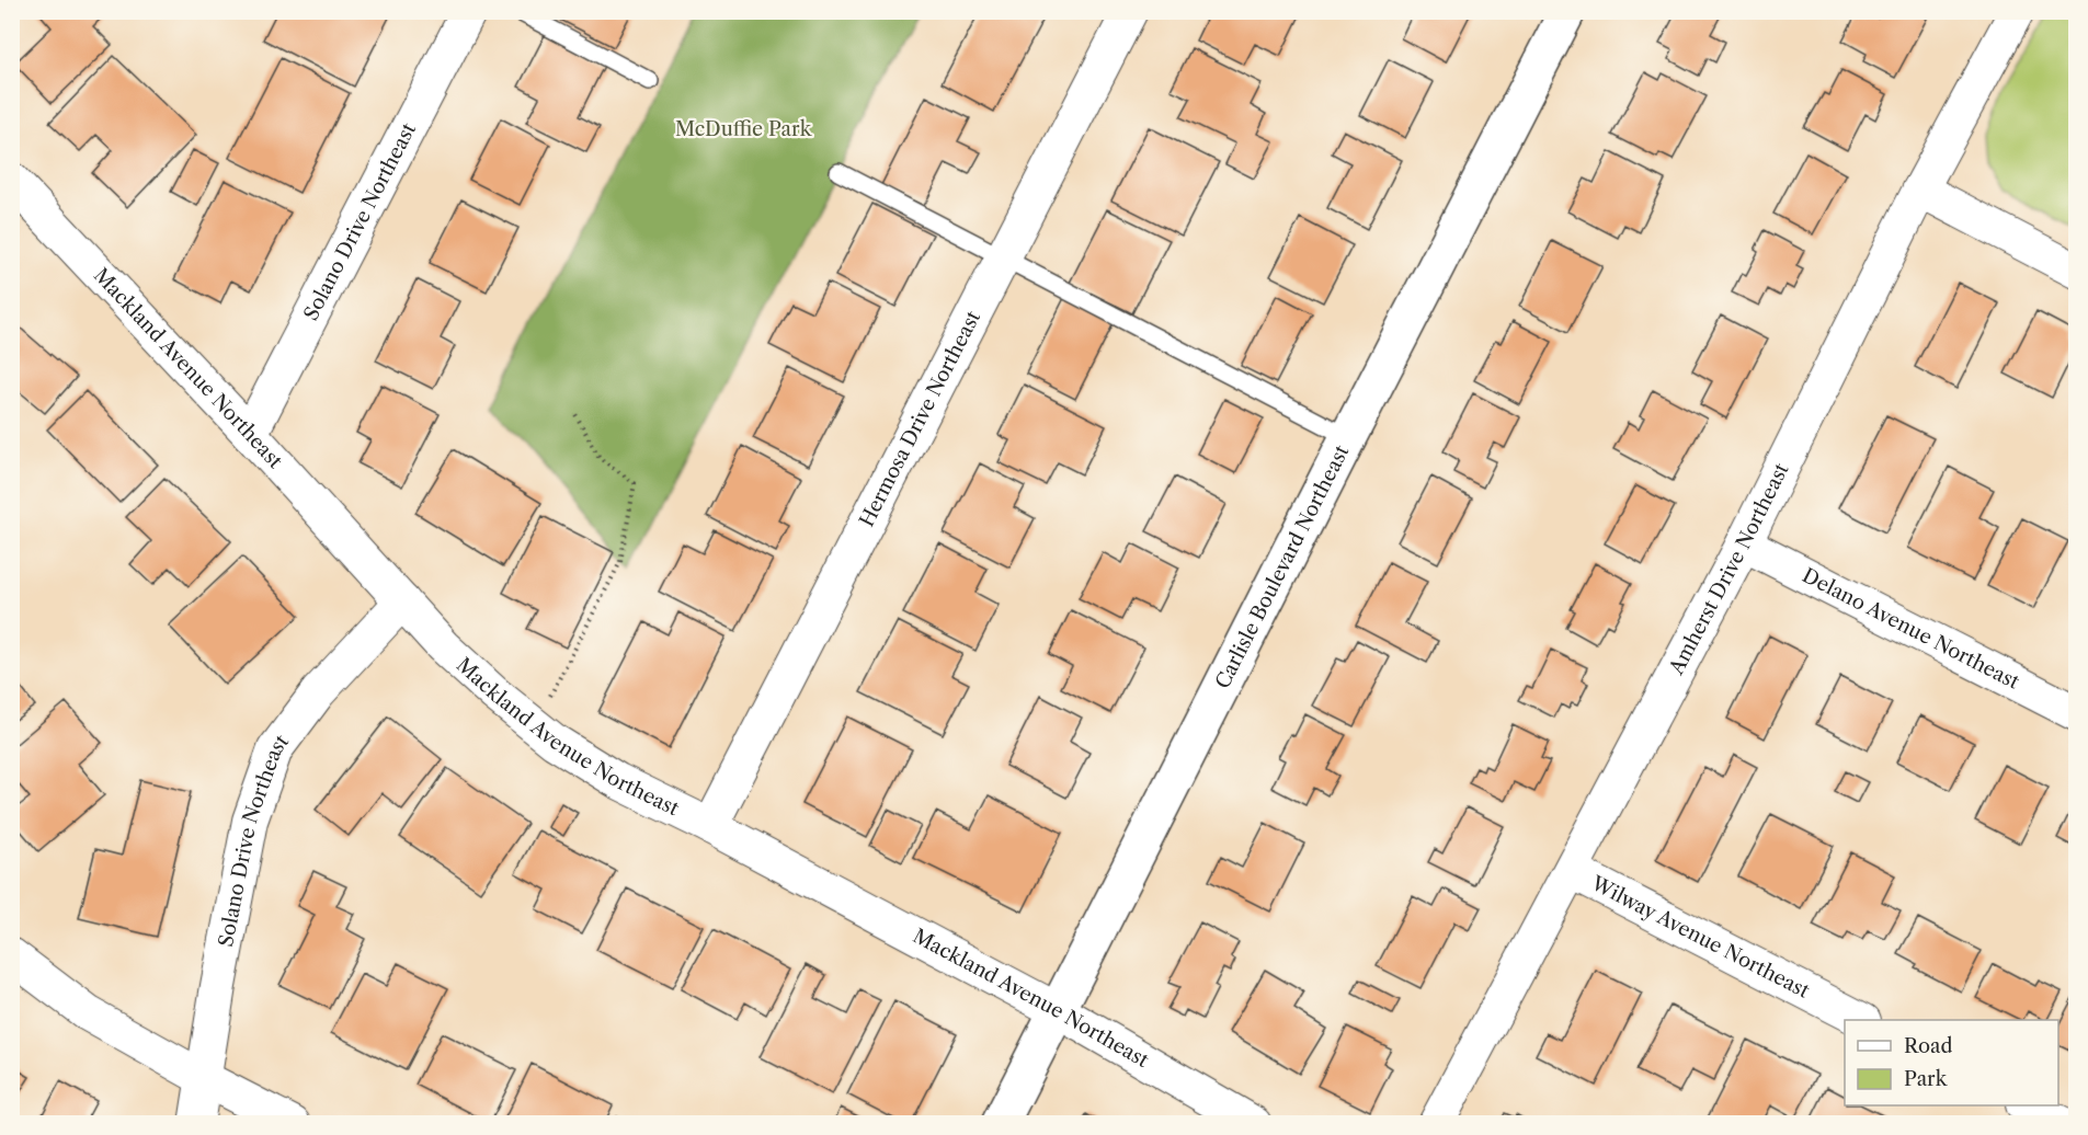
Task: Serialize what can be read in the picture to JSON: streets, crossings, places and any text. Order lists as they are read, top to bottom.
{
  "streets": {
    "main road": ["Carlisle Boulevard Northeast"],
    "street": [
      "Solano Drive Northeast",
      "Mackland Avenue Northeast",
      "Hermosa Drive Northeast",
      "Amherst Drive Northeast",
      "Delano Avenue Northeast",
      "Wilway Avenue Northeast"
    ]
  },
  "crossings": [
    ["Solano Drive Northeast", "Mackland Avenue Northeast"],
    ["Mackland Avenue Northeast", "Hermosa Drive Northeast"],
    ["Mackland Avenue Northeast", "Carlisle Boulevard Northeast"],
    ["Amherst Drive Northeast", "Delano Avenue Northeast"],
    ["Amherst Drive Northeast", "Wilway Avenue Northeast"]
  ],
  "parks": ["McDuffie Park"],
  "legend": ["Road", "Park"]
}
